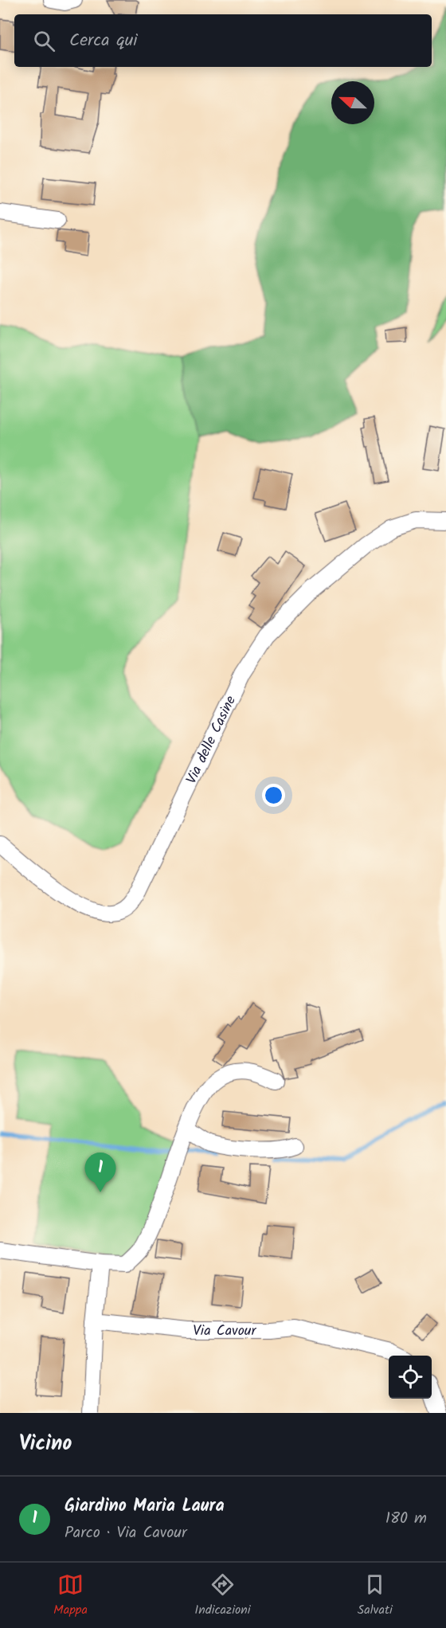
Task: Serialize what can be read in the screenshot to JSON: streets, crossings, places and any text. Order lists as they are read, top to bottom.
{
  "streets": {
    "street": ["Via delle Casine", "Via Cavour"]
  },
  "north": "left",
  "page": {
    "search": "Cerca qui",
    "pins": "1",
    "heading": "Vicino",
    "list": [
      {
        "mark": "1",
        "name": "Giardino Maria Laura",
        "note": "Parco · Via Cavour",
        "value": "180 m"
      }
    ],
    "nav": ["Mappa", "Indicazioni", "Salvati"]
  }
}
